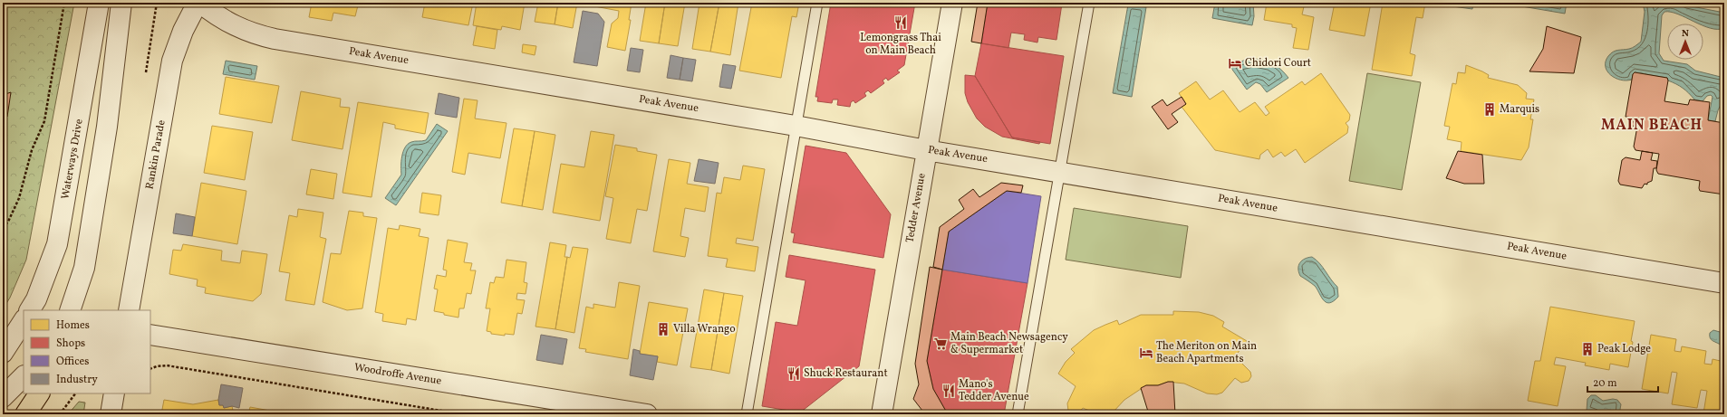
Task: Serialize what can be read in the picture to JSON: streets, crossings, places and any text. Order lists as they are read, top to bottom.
{
  "streets": {
    "street": [
      "Peak Avenue",
      "Rankin Parade",
      "Waterways Drive",
      "Tedder Avenue",
      "Woodroffe Avenue"
    ]
  },
  "crossings": [
    ["Peak Avenue", "Tedder Avenue"]
  ],
  "districts": ["MAIN BEACH"],
  "places": {
    "restaurant": ["Lemongrass Thai on Main Beach", "Shuck Restaurant", "Mano's Tedder Avenue"],
    "hotel": ["Chidori Court", "The Meriton on Main Beach Apartments"],
    "building": ["Marquis", "Villa Wrango", "Peak Lodge"],
    "supermarket": ["Main Beach Newsagency & Supermarket"]
  },
  "legend": [
    "Homes",
    "Shops",
    "Offices",
    "Industry"
  ],
  "scale_bar": "20 m",
  "north": "top"
}
